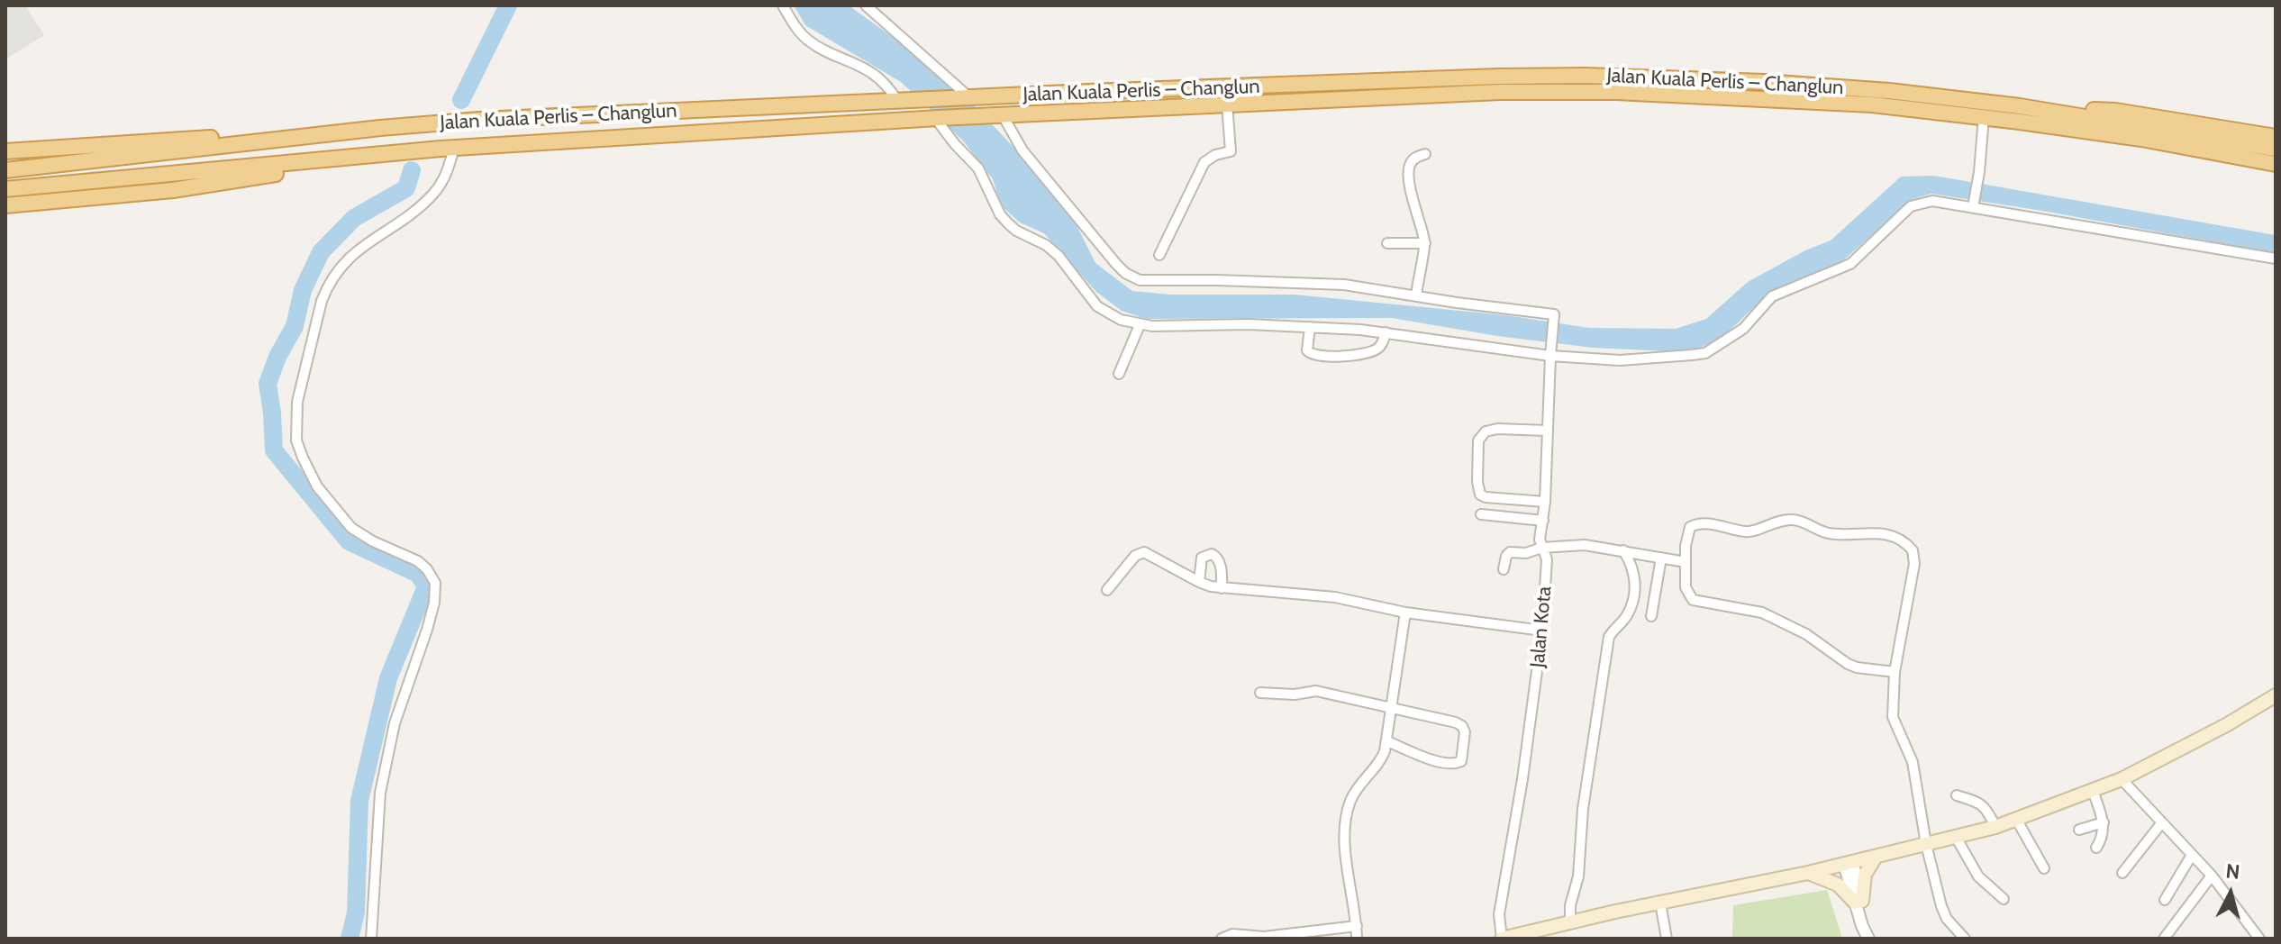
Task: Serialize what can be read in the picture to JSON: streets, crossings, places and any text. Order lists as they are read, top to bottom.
{
  "streets": {
    "highway": ["Jalan Kuala Perlis – Changlun"],
    "street": ["Jalan Kota"]
  },
  "north": "top"
}
